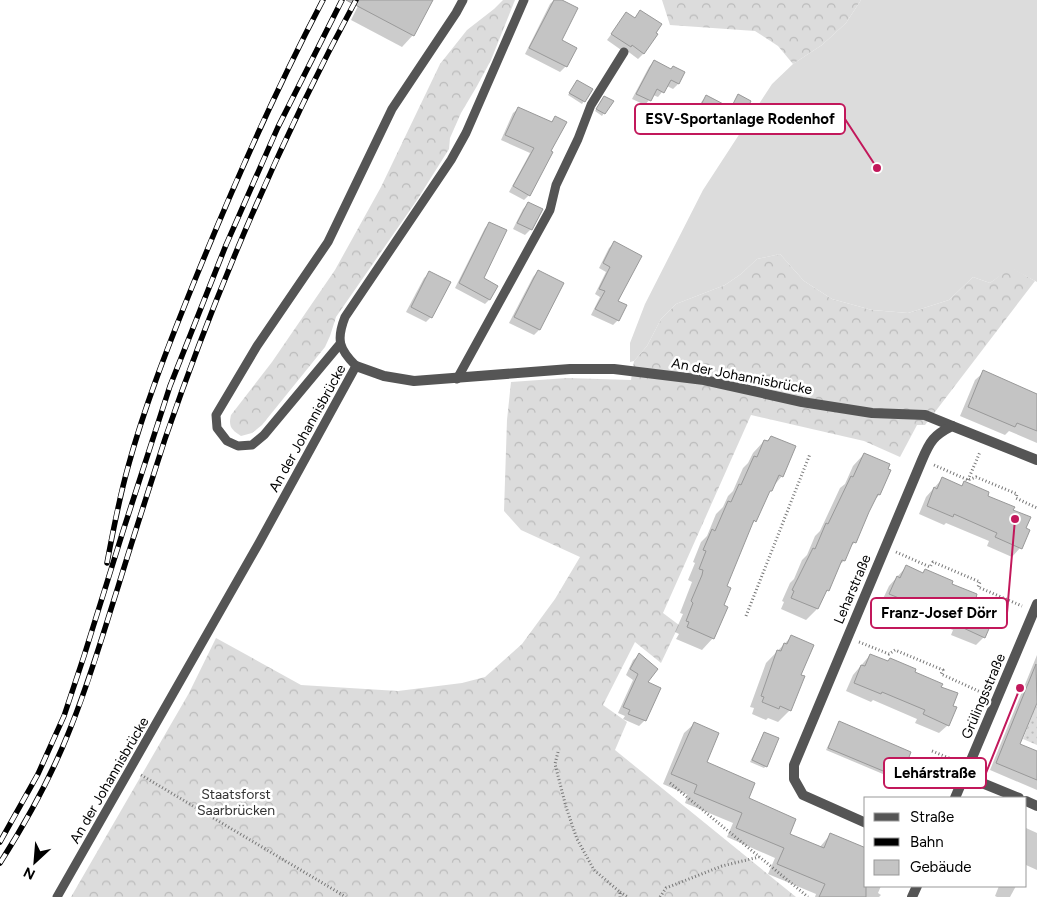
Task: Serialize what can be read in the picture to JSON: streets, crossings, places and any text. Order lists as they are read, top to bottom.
{
  "streets": {
    "street": ["An der Johannisbrücke", "Leharstraße", "Grülingsstraße"]
  },
  "crossings": [
    ["An der Johannisbrücke", "Leharstraße"]
  ],
  "parks": ["Staatsforst Saarbrücken"],
  "places": ["ESV-Sportanlage Rodenhof", "Franz-Josef Dörr", "Lehárstraße"],
  "legend": ["Straße", "Bahn", "Gebäude"],
  "north": "bottom left"
}
